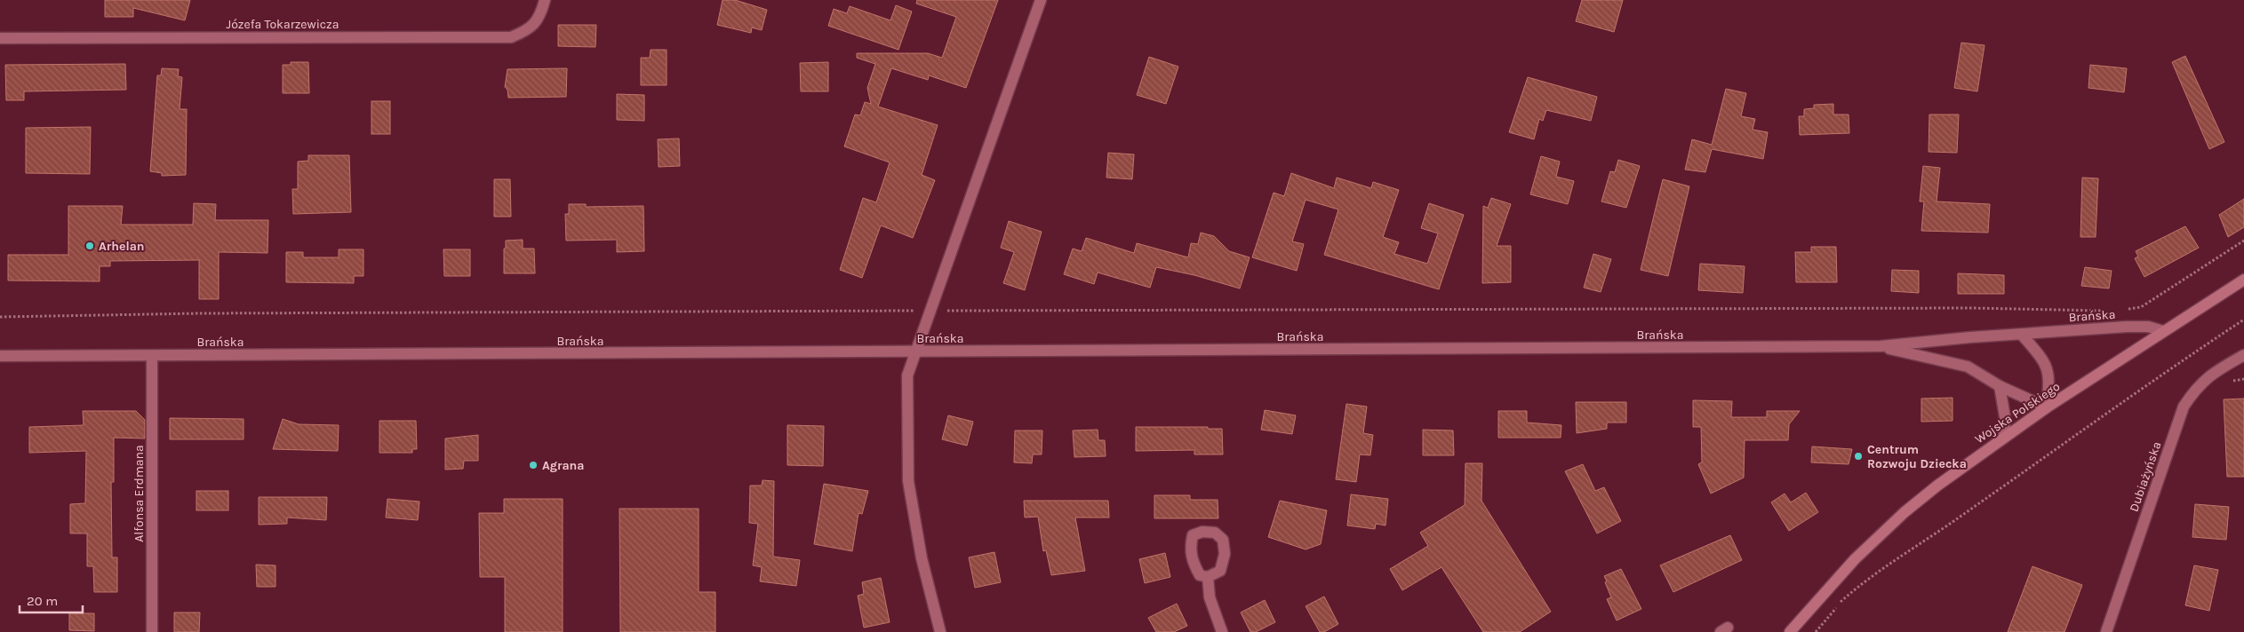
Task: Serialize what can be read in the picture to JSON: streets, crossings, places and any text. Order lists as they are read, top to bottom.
{
  "streets": {
    "main road": ["Wojska Polskiego"],
    "street": [
      "Józefa Tokarzewicza",
      "Brańska",
      "Dubiażyńska",
      "Alfonsa Erdmana"
    ]
  },
  "crossings": [
    ["Brańska", "Wojska Polskiego"],
    ["Brańska", "Alfonsa Erdmana"]
  ],
  "places": ["Arhelan", "Centrum Rozwoju Dziecka", "Agrana"],
  "scale_bar": "20 m"
}
